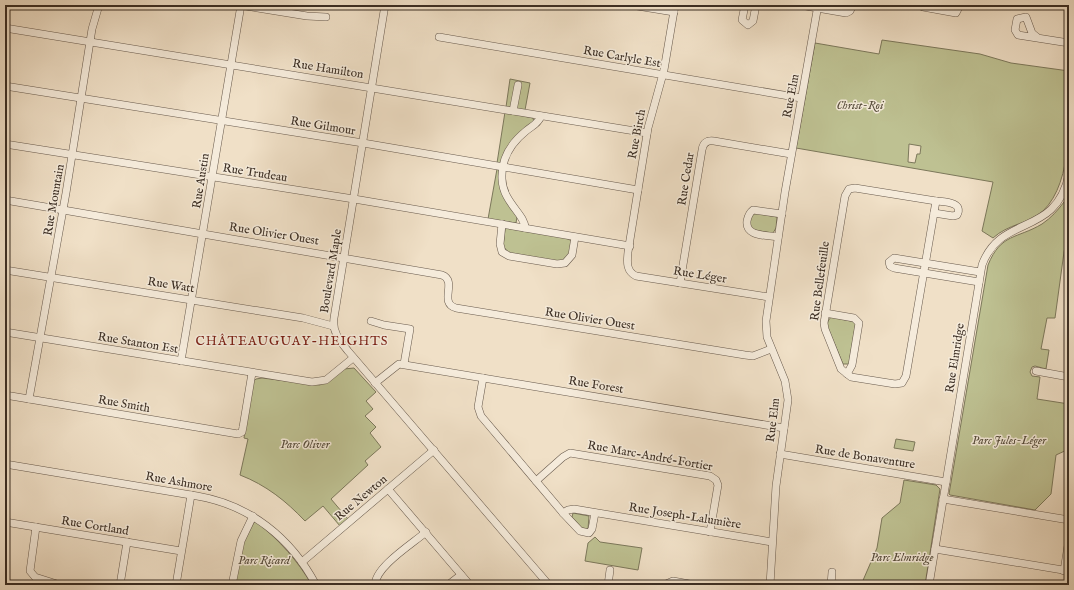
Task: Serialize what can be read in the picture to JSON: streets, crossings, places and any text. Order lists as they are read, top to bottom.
{
  "streets": {
    "street": [
      "Rue Carlyle Est",
      "Rue Hamilton",
      "Rue Elm",
      "Rue Gilmour",
      "Rue Birch",
      "Rue Trudeau",
      "Rue Cedar",
      "Rue Austin",
      "Rue Mountain",
      "Rue Olivier Ouest",
      "Boulevard Maple",
      "Rue Léger",
      "Rue Bellefeuille",
      "Rue Watt",
      "Rue Stanton Est",
      "Rue Elmridge",
      "Rue Forest",
      "Rue Smith",
      "Rue Marc-André-Fortier",
      "Rue de Bonaventure",
      "Rue Ashmore",
      "Rue Newton",
      "Rue Joseph-Lalumière",
      "Rue Cortland"
    ]
  },
  "crossings": [
    ["Rue Carlyle Est", "Rue Elm"],
    ["Rue Carlyle Est", "Rue Birch"],
    ["Rue Hamilton", "Rue Birch"],
    ["Rue Hamilton", "Rue Austin"],
    ["Rue Hamilton", "Rue Mountain"],
    ["Rue Hamilton", "Boulevard Maple"],
    ["Rue Elm", "Rue Cedar"],
    ["Rue Elm", "Rue Olivier Ouest"],
    ["Rue Elm", "Rue Léger"],
    ["Rue Elm", "Rue Forest"],
    ["Rue Elm", "Rue de Bonaventure"],
    ["Rue Elm", "Rue Joseph-Lalumière"],
    ["Rue Gilmour", "Rue Birch"],
    ["Rue Gilmour", "Rue Austin"],
    ["Rue Gilmour", "Rue Mountain"],
    ["Rue Gilmour", "Boulevard Maple"],
    ["Rue Birch", "Rue Trudeau"],
    ["Rue Birch", "Rue Léger"],
    ["Rue Trudeau", "Rue Austin"],
    ["Rue Trudeau", "Rue Mountain"],
    ["Rue Trudeau", "Boulevard Maple"],
    ["Rue Cedar", "Rue Léger"],
    ["Rue Austin", "Rue Olivier Ouest"],
    ["Rue Austin", "Rue Watt"],
    ["Rue Austin", "Rue Stanton Est"],
    ["Rue Mountain", "Rue Olivier Ouest"],
    ["Rue Mountain", "Rue Watt"],
    ["Rue Mountain", "Rue Stanton Est"],
    ["Rue Mountain", "Rue Smith"],
    ["Rue Olivier Ouest", "Boulevard Maple"],
    ["Boulevard Maple", "Rue Watt"],
    ["Boulevard Maple", "Rue Stanton Est"],
    ["Boulevard Maple", "Rue Newton"],
    ["Rue Stanton Est", "Rue Smith"],
    ["Rue Elmridge", "Rue de Bonaventure"],
    ["Rue Marc-André-Fortier", "Rue Joseph-Lalumière"],
    ["Rue Ashmore", "Rue Newton"]
  ],
  "districts": ["CHÂTEAUGUAY-HEIGHTS"],
  "parks": [
    "Christ-Roi",
    "Parc Jules-Léger",
    "Parc Oliver",
    "Parc Elmridge",
    "Parc Ricard"
  ]
}
